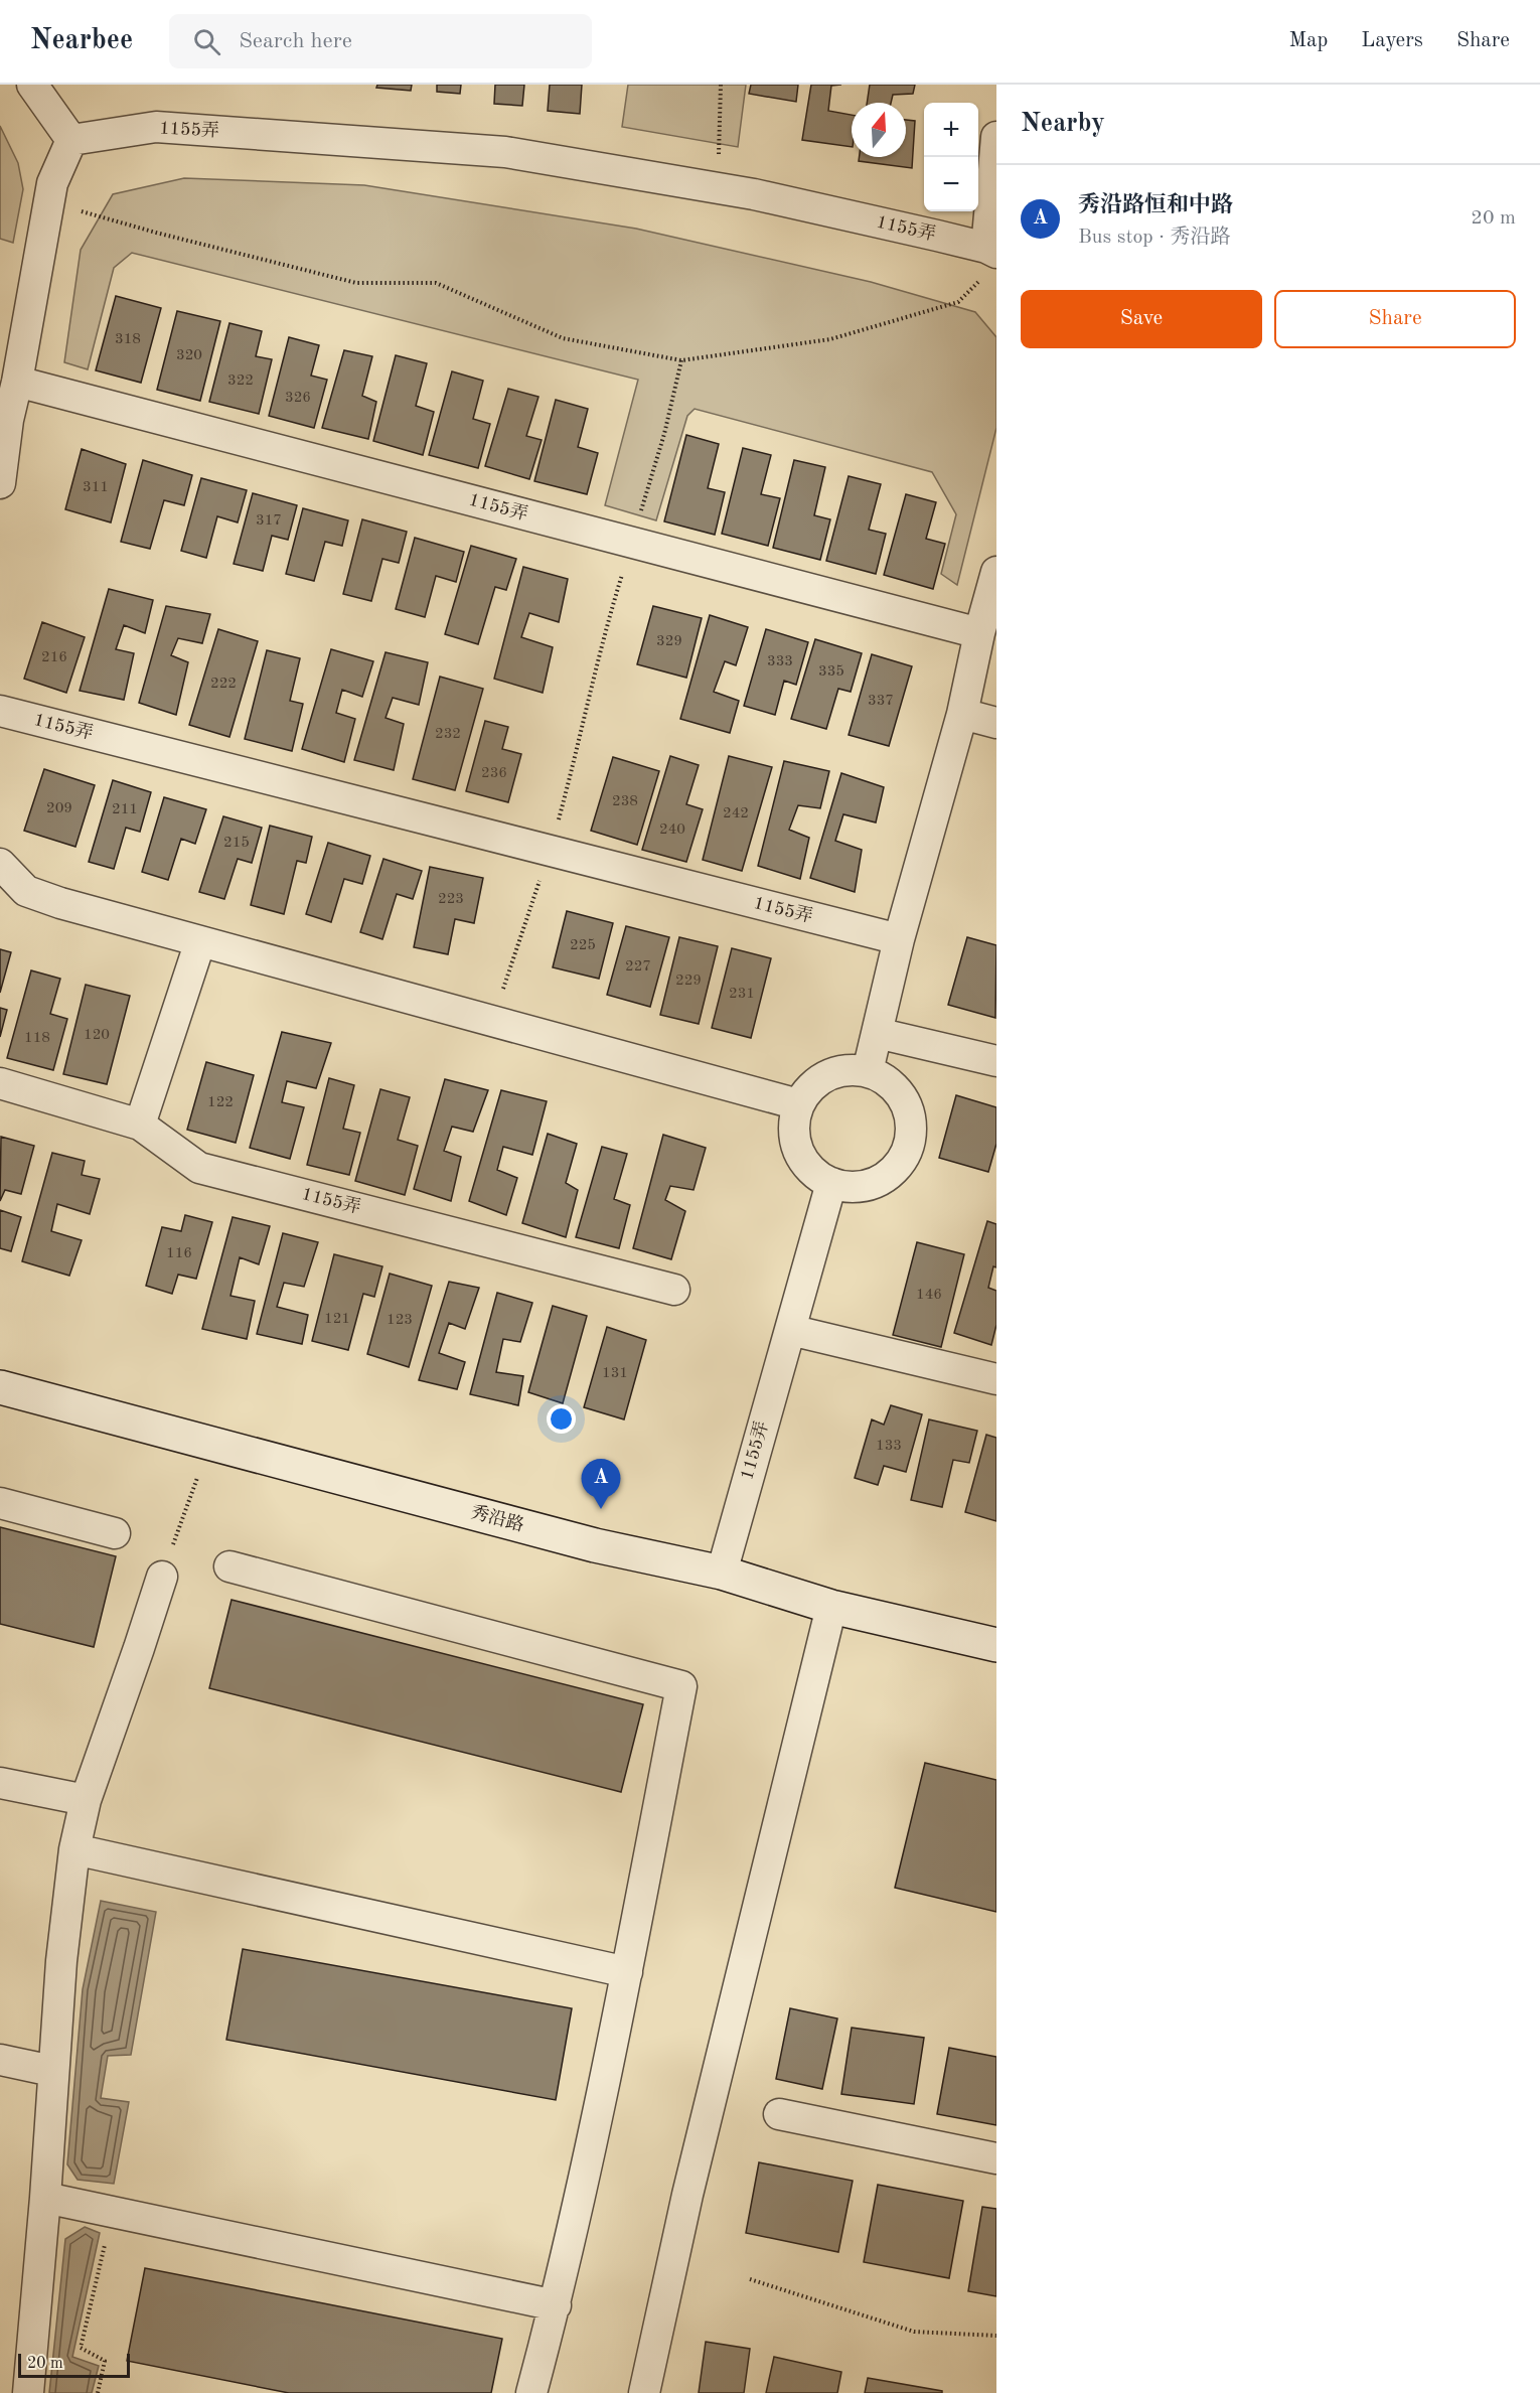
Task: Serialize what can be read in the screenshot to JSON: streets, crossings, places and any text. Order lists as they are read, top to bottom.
{
  "streets": {
    "main road": ["秀沿路"],
    "street": ["1155弄"]
  },
  "crossings": [
    ["1155弄", "秀沿路"]
  ],
  "house_numbers": [
    "318",
    "320",
    "322",
    "326",
    "311",
    "317",
    "329",
    "216",
    "333",
    "335",
    "222",
    "337",
    "232",
    "236",
    "238",
    "209",
    "211",
    "242",
    "240",
    "215",
    "223",
    "225",
    "227",
    "229",
    "231",
    "120",
    "118",
    "122",
    "116",
    "146",
    "121",
    "123",
    "131",
    "133"
  ],
  "scale_bar": "20 m",
  "north": "top",
  "page": {
    "header": "Nearbee",
    "search": "Search here",
    "nav": ["Map", "Layers", "Share"],
    "heading": "Nearby",
    "map_buttons": ["+", "−"],
    "list": [
      {
        "mark": "A",
        "name": "秀沿路恒和中路",
        "note": "Bus stop · 秀沿路",
        "value": "20 m"
      }
    ],
    "buttons": ["Save", "Share"],
    "pins": "A",
    "scale": "20 m"
  }
}
